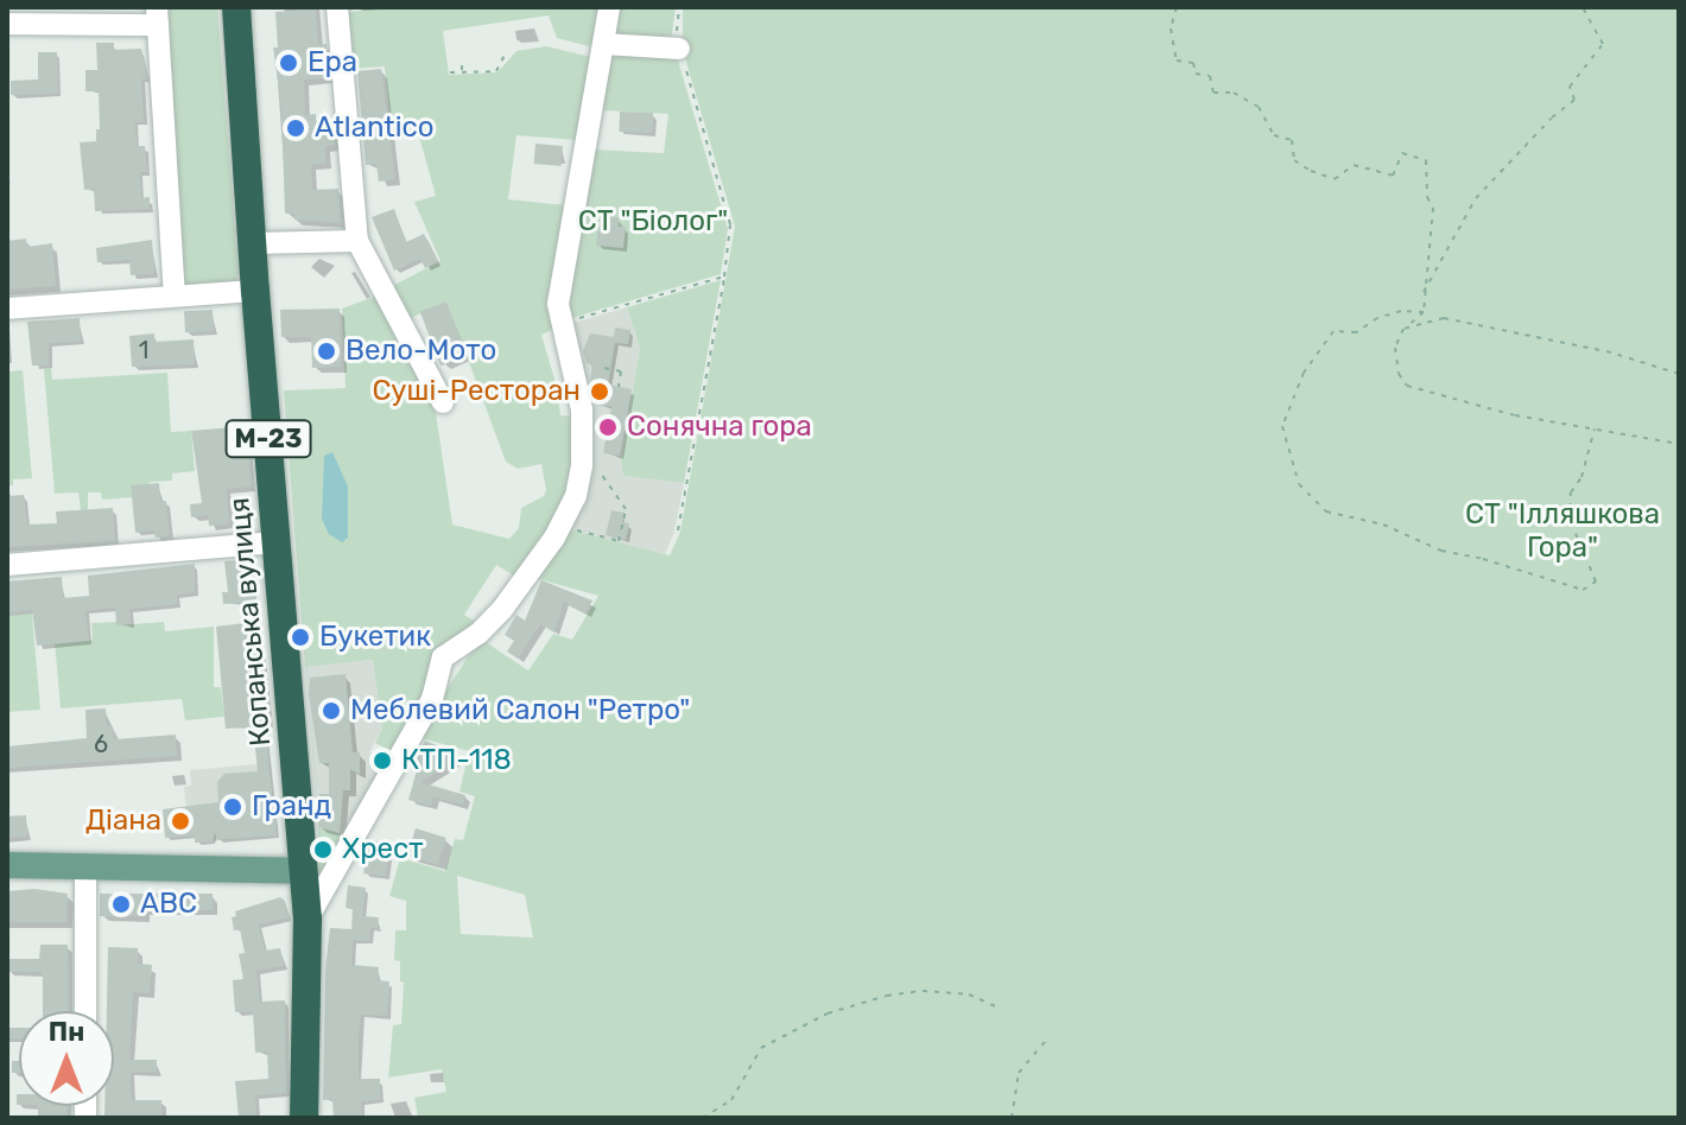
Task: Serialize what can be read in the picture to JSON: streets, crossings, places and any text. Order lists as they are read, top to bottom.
{
  "streets": {
    "highway": ["М-23", "Копанська вулиця"]
  },
  "parks": ["СТ \"Біолог\"", "СТ \"Ілляшкова Гора\""],
  "places": [
    "Ера",
    "Atlantico",
    "Вело-Мото",
    "Суші-Ресторан",
    "Сонячна гора",
    "Букетик",
    "Меблевий Салон \"Ретро\"",
    "КТП-118",
    "Гранд",
    "Діана",
    "Хрест",
    "ABC"
  ],
  "house_numbers": ["1", "6"],
  "north": "top"
}
